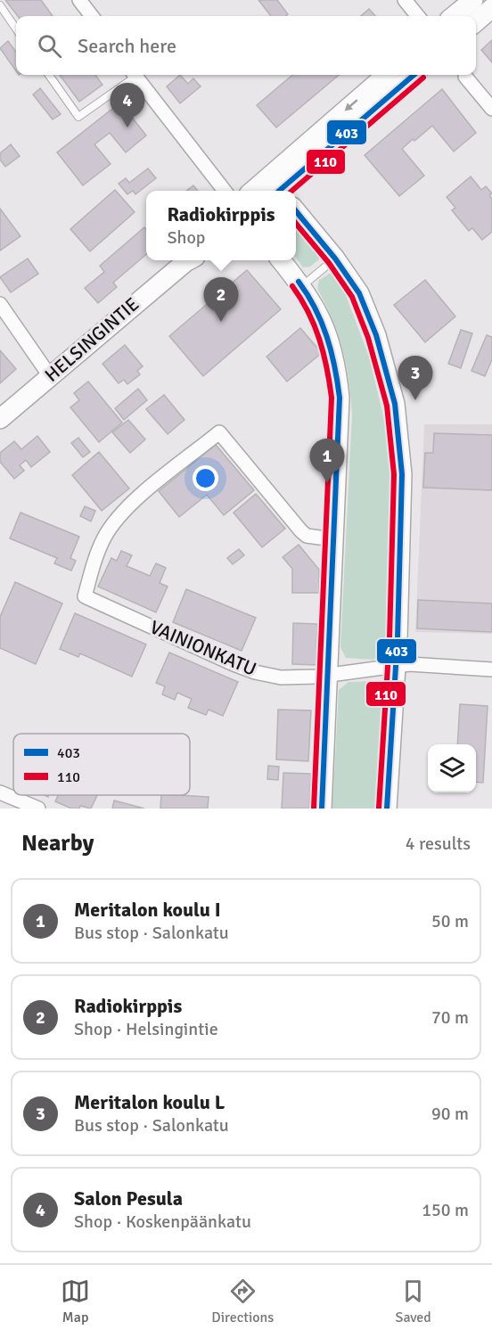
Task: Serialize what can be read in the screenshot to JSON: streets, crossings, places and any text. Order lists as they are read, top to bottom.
{
  "streets": {
    "main road": ["HELSINGINTIE"],
    "street": ["VAINIONKATU"]
  },
  "lines": ["transit line 403", "transit line 110"],
  "legend": ["403", "110"],
  "page": {
    "search": "Search here",
    "pins": [
      "4",
      "2",
      "3",
      "1"
    ],
    "popup": ["Radiokirppis", "Shop"],
    "heading": ["Nearby", "4 results"],
    "list": [
      {
        "mark": "1",
        "name": "Meritalon koulu I",
        "note": "Bus stop · Salonkatu",
        "value": "50 m"
      },
      {
        "mark": "2",
        "name": "Radiokirppis",
        "note": "Shop · Helsingintie",
        "value": "70 m"
      },
      {
        "mark": "3",
        "name": "Meritalon koulu L",
        "note": "Bus stop · Salonkatu",
        "value": "90 m"
      },
      {
        "mark": "4",
        "name": "Salon Pesula",
        "note": "Shop · Koskenpäänkatu",
        "value": "150 m"
      }
    ],
    "nav": ["Map", "Directions", "Saved"]
  }
}
